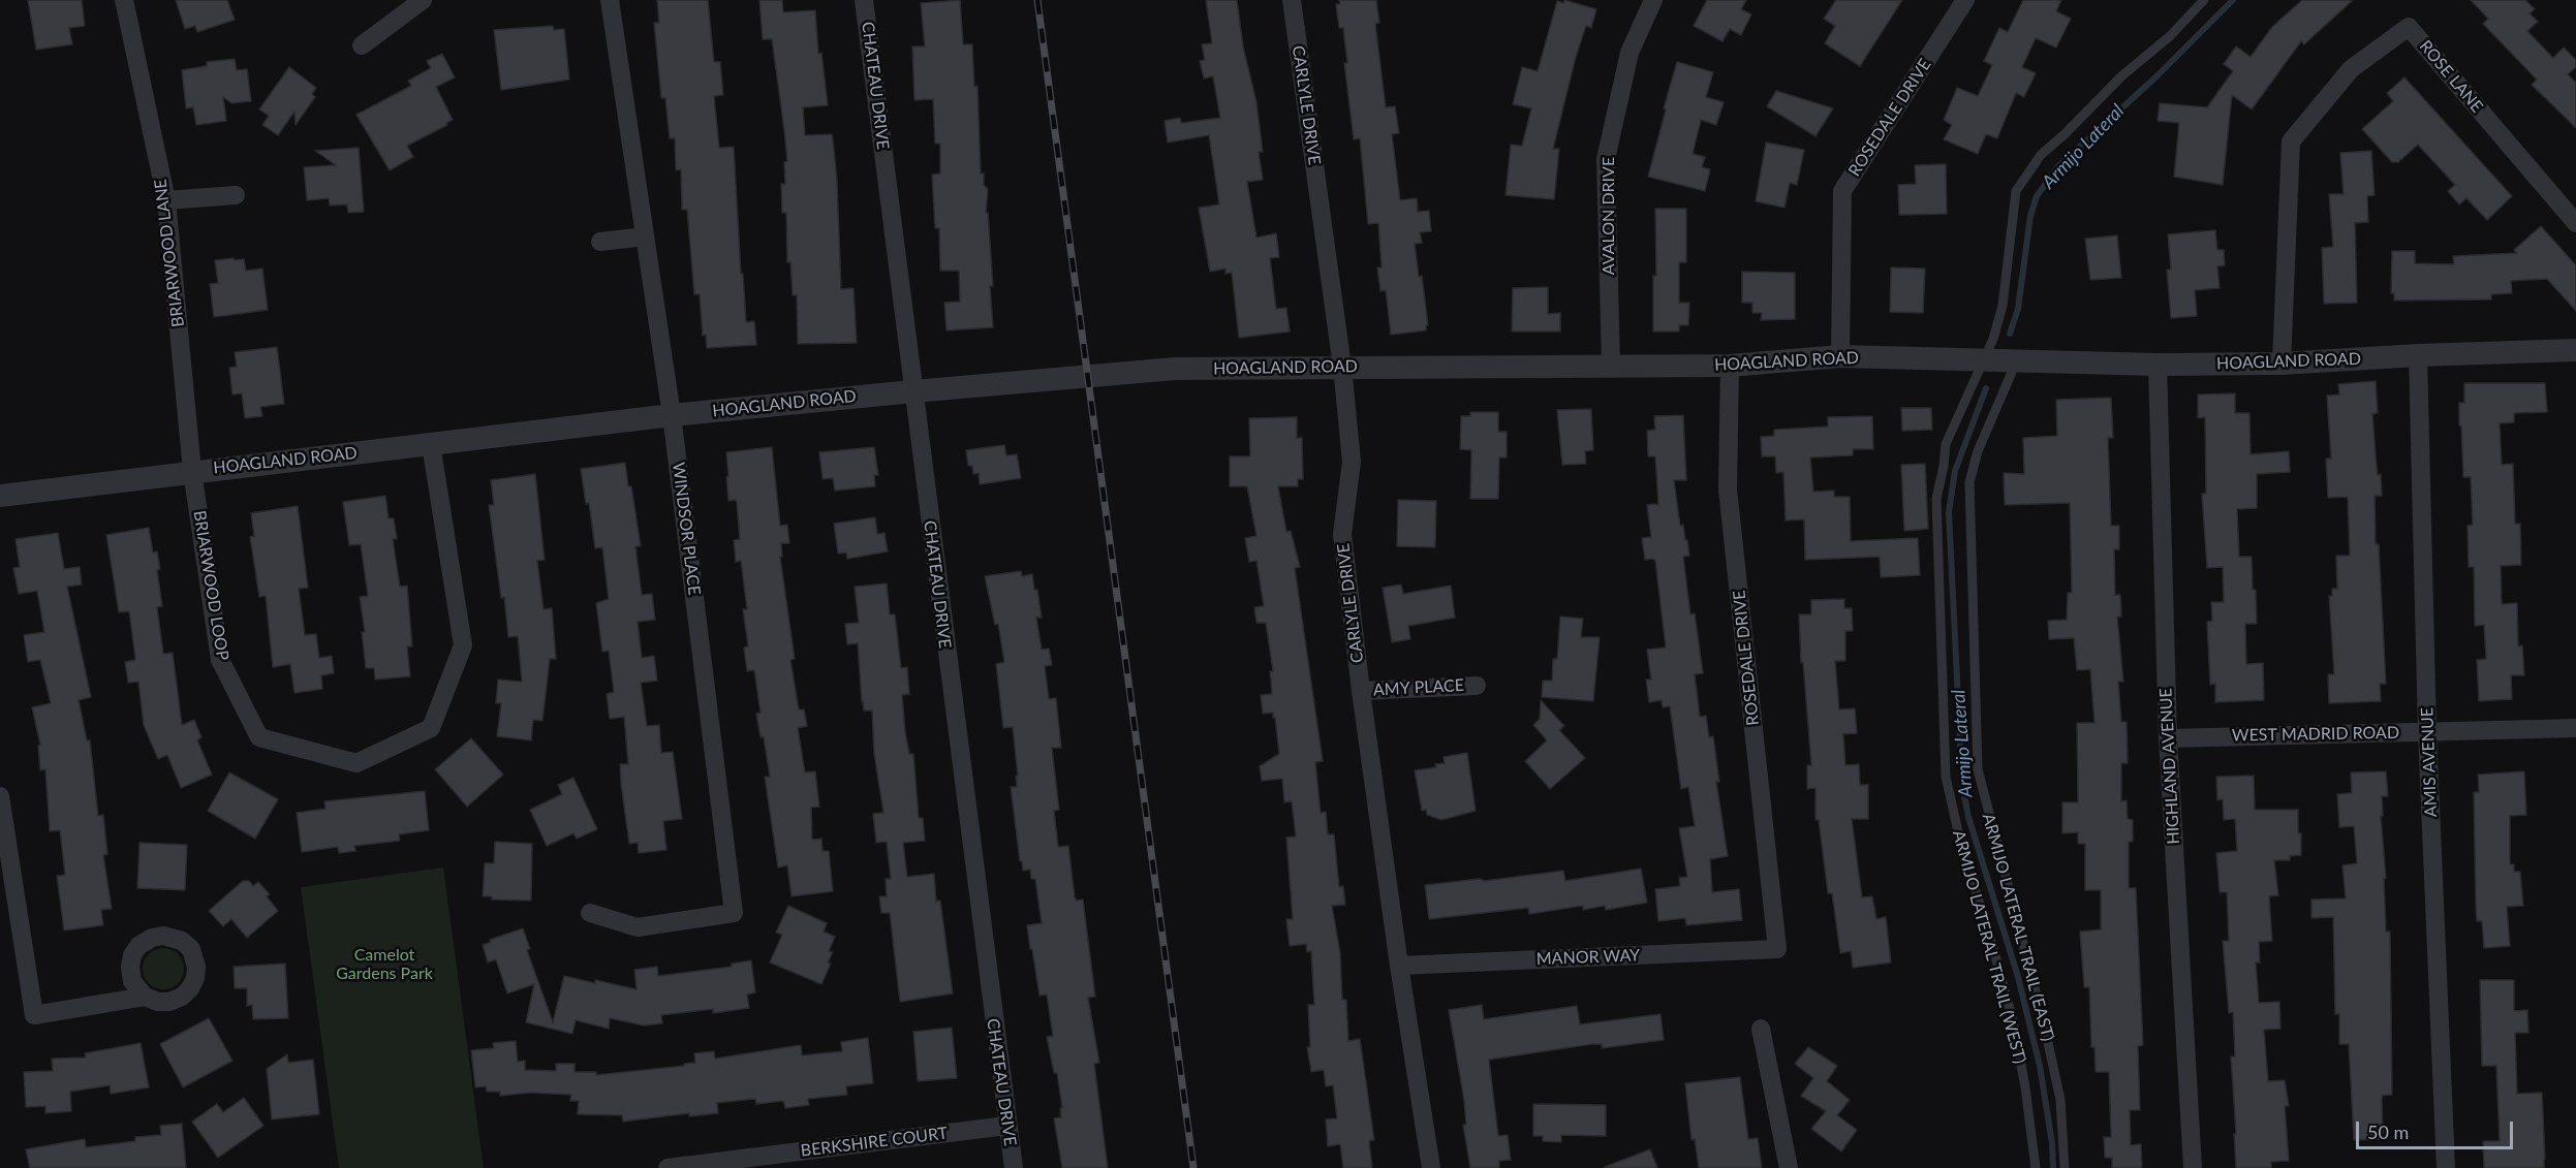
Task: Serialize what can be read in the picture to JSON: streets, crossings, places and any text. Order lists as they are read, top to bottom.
{
  "streets": {
    "street": [
      "ROSE LANE",
      "CHATEAU DRIVE",
      "CARLYLE DRIVE",
      "ROSEDALE DRIVE",
      "AVALON DRIVE",
      "BRIARWOOD LANE",
      "HOAGLAND ROAD",
      "WINDSOR PLACE",
      "BRIARWOOD LOOP",
      "AMY PLACE",
      "WEST MADRID ROAD",
      "AMIS AVENUE",
      "HIGHLAND AVENUE",
      "MANOR WAY",
      "BERKSHIRE COURT"
    ],
    "lane": ["ARMIJO LATERAL TRAIL (EAST)", "ARMIJO LATERAL TRAIL (WEST)"]
  },
  "crossings": [
    ["ROSE LANE", "HOAGLAND ROAD"],
    ["CHATEAU DRIVE", "HOAGLAND ROAD"],
    ["CHATEAU DRIVE", "BERKSHIRE COURT"],
    ["CARLYLE DRIVE", "HOAGLAND ROAD"],
    ["CARLYLE DRIVE", "AMY PLACE"],
    ["CARLYLE DRIVE", "MANOR WAY"],
    ["ROSEDALE DRIVE", "HOAGLAND ROAD"],
    ["ROSEDALE DRIVE", "MANOR WAY"],
    ["AVALON DRIVE", "HOAGLAND ROAD"],
    ["BRIARWOOD LANE", "HOAGLAND ROAD"],
    ["BRIARWOOD LANE", "BRIARWOOD LOOP"],
    ["HOAGLAND ROAD", "WINDSOR PLACE"],
    ["HOAGLAND ROAD", "BRIARWOOD LOOP"],
    ["HOAGLAND ROAD", "AMIS AVENUE"],
    ["HOAGLAND ROAD", "HIGHLAND AVENUE"],
    ["HOAGLAND ROAD", "ARMIJO LATERAL TRAIL (EAST)"],
    ["HOAGLAND ROAD", "ARMIJO LATERAL TRAIL (WEST)"],
    ["WEST MADRID ROAD", "AMIS AVENUE"],
    ["WEST MADRID ROAD", "HIGHLAND AVENUE"]
  ],
  "water": ["Armijo Lateral"],
  "parks": ["Camelot Gardens Park"],
  "scale_bar": "50 m"
}
